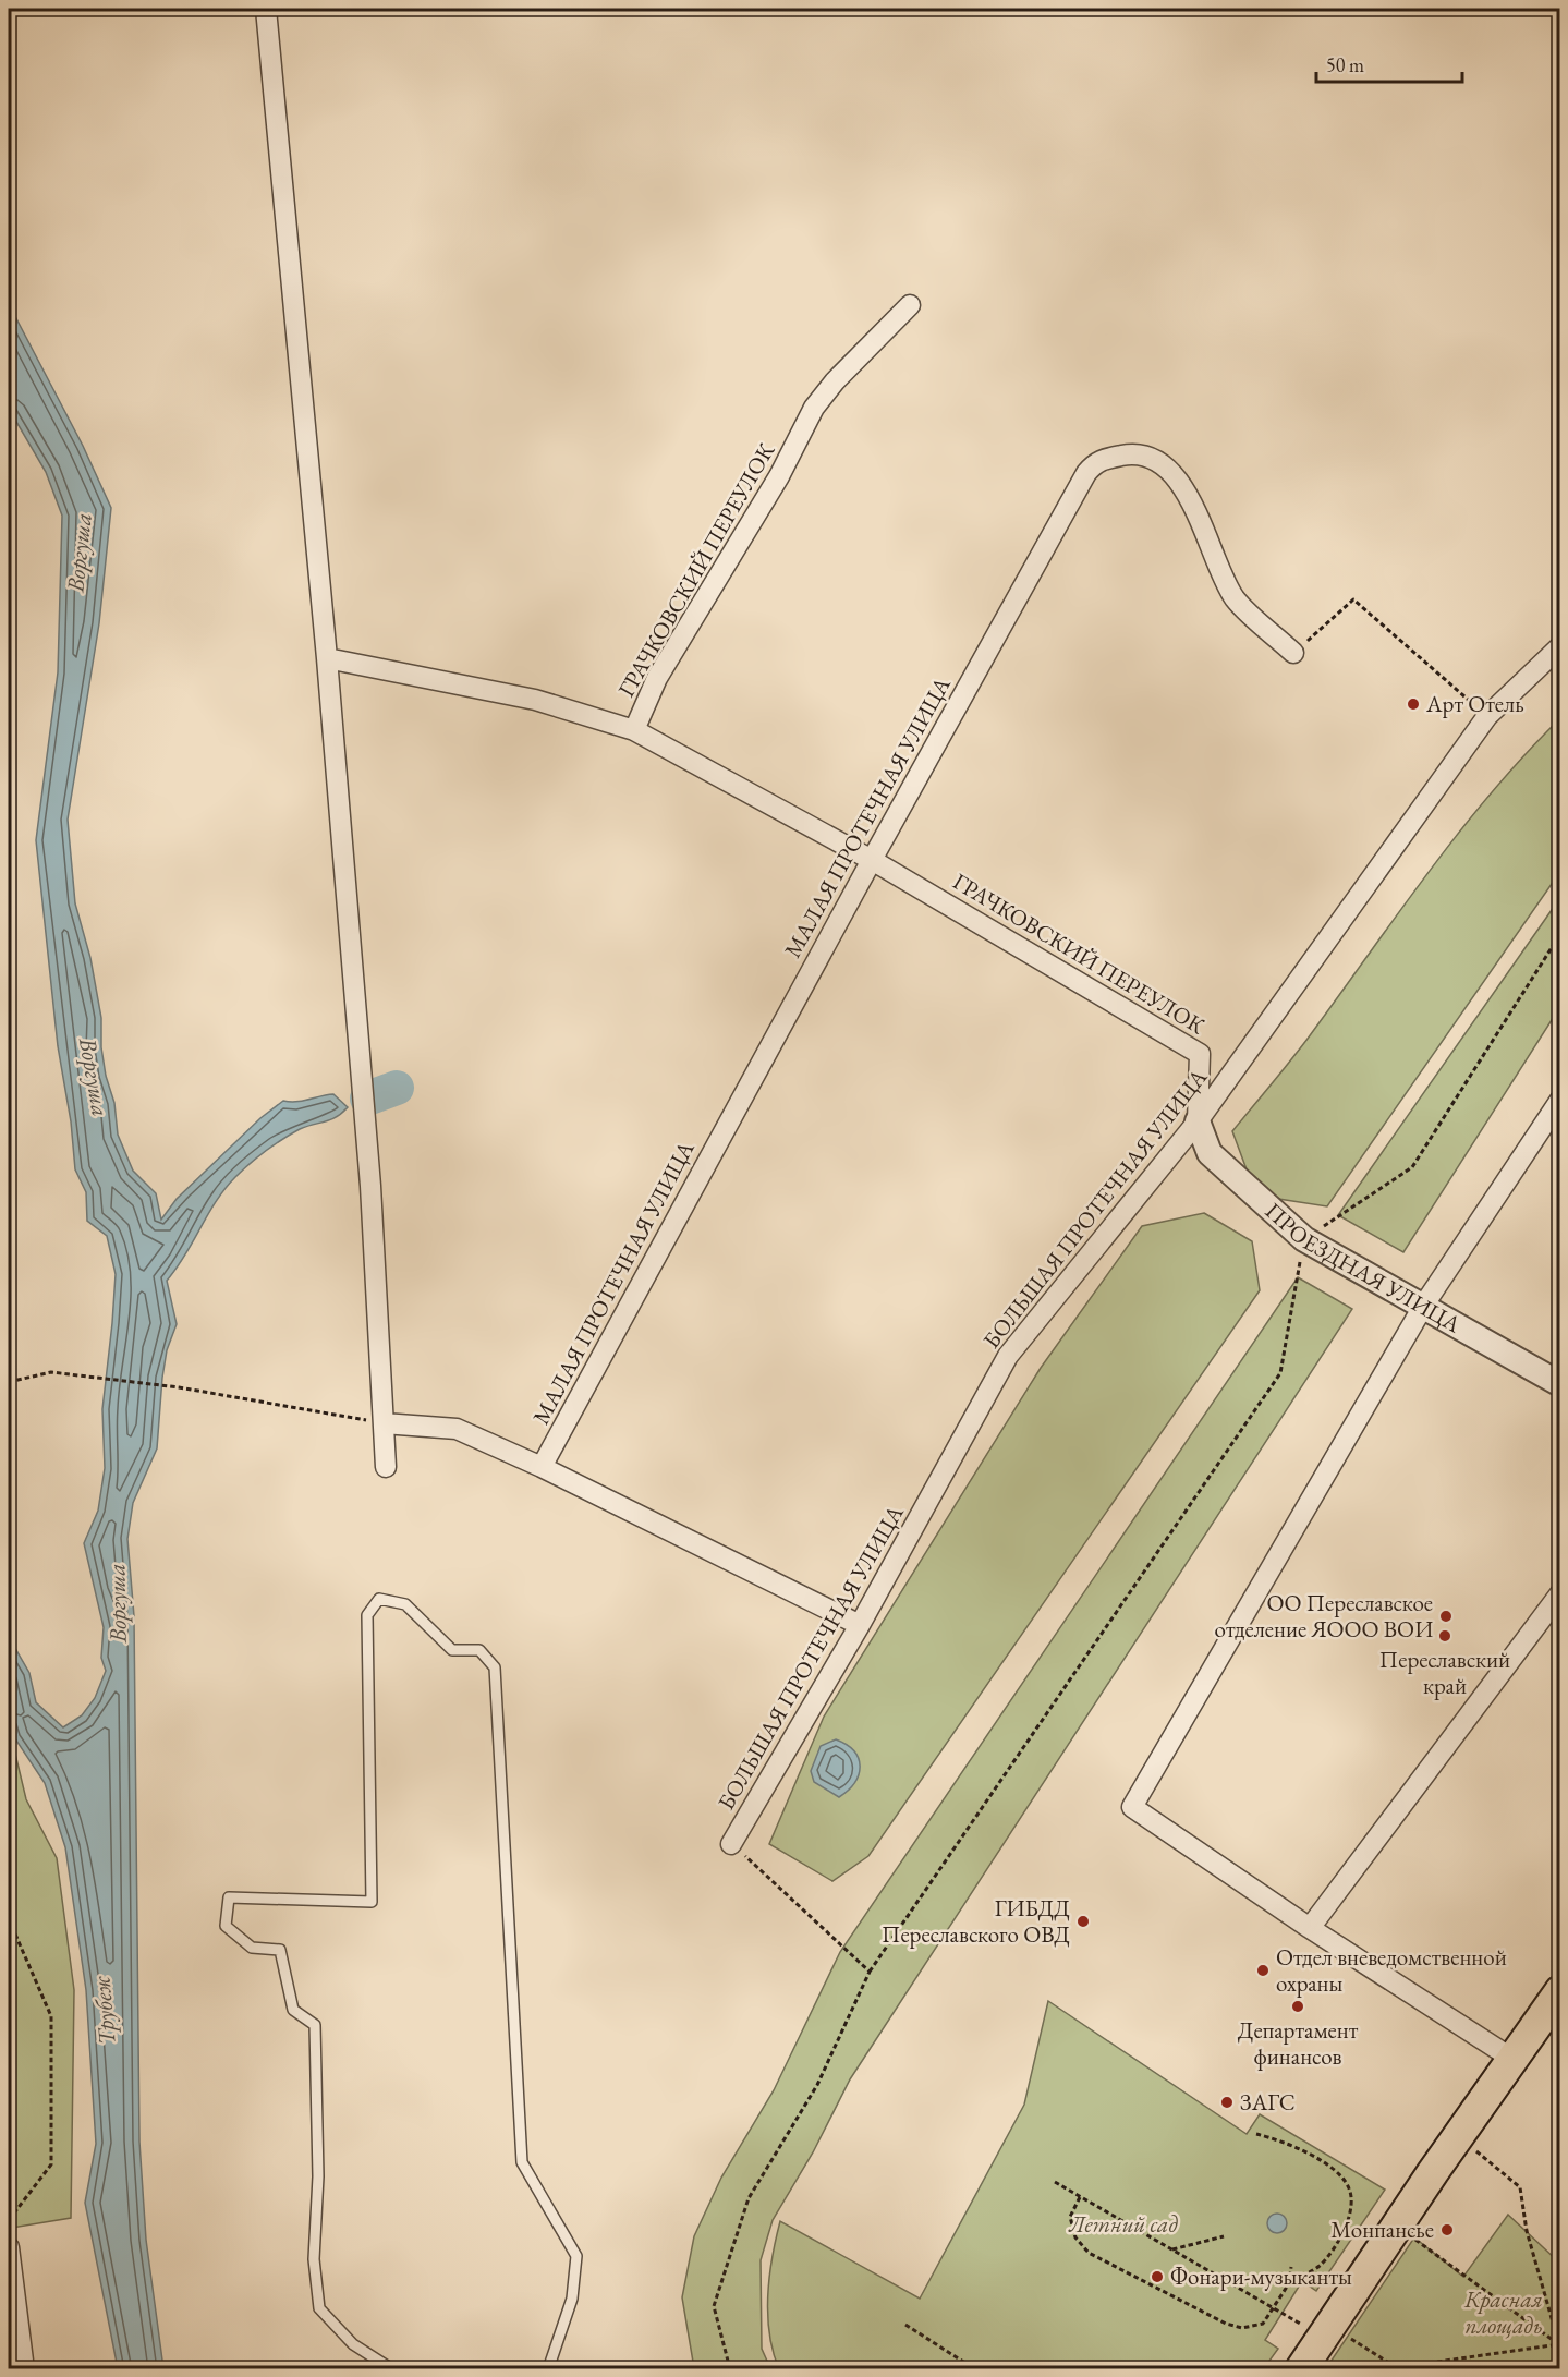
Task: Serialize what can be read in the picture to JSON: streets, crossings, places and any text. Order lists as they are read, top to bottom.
{
  "streets": {
    "street": [
      "ГРАЧКОВСКИЙ ПЕРЕУЛОК",
      "МАЛАЯ ПРОТЕЧНАЯ УЛИЦА",
      "БОЛЬШАЯ ПРОТЕЧНАЯ УЛИЦА",
      "ПРОЕЗДНАЯ УЛИЦА"
    ]
  },
  "crossings": [
    ["ГРАЧКОВСКИЙ ПЕРЕУЛОК", "МАЛАЯ ПРОТЕЧНАЯ УЛИЦА"],
    ["ГРАЧКОВСКИЙ ПЕРЕУЛОК", "БОЛЬШАЯ ПРОТЕЧНАЯ УЛИЦА"],
    ["ГРАЧКОВСКИЙ ПЕРЕУЛОК", "ПРОЕЗДНАЯ УЛИЦА"],
    ["БОЛЬШАЯ ПРОТЕЧНАЯ УЛИЦА", "ПРОЕЗДНАЯ УЛИЦА"]
  ],
  "water": ["Воргуша", "Трубеж"],
  "parks": ["Летний сад", "Красная площадь"],
  "places": [
    "Арт Отель",
    "ОО Переславское отделение ЯООО ВОИ",
    "Переславский край",
    "ГИБДД Переславского ОВД",
    "Отдел вневедомственной охраны",
    "Департамент финансов",
    "ЗАГС",
    "Монпансье",
    "Фонари-музыканты"
  ],
  "scale_bar": "50 m"
}
